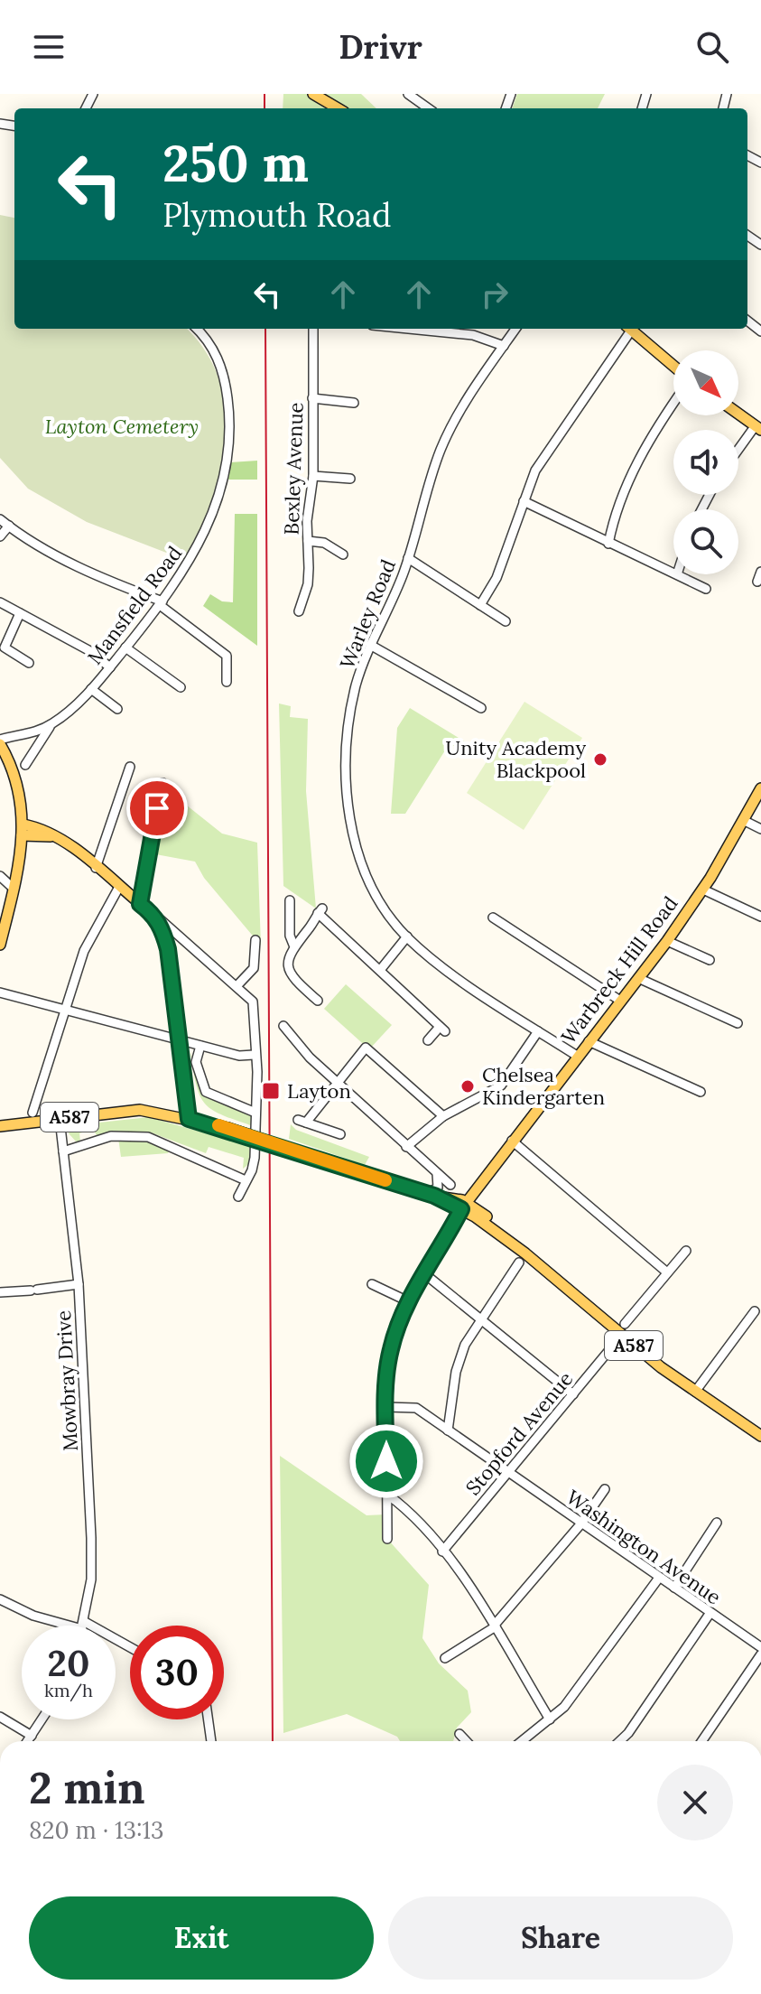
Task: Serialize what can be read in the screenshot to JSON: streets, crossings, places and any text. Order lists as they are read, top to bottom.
{
  "streets": {
    "main road": ["Warbreck Hill Road", "A587"],
    "street": [
      "Bexley Avenue",
      "Mansfield Road",
      "Warley Road",
      "Mowbray Drive",
      "Stopford Avenue",
      "Washington Avenue"
    ]
  },
  "crossings": [
    ["Warley Road", "Warbreck Hill Road"],
    ["Warbreck Hill Road", "A587"],
    ["A587", "Mowbray Drive"],
    ["A587", "Stopford Avenue"],
    ["Stopford Avenue", "Washington Avenue"]
  ],
  "parks": ["Layton Cemetery"],
  "places": {
    "other": ["Unity Academy Blackpool", "Chelsea Kindergarten"],
    "transit": ["Layton"]
  },
  "north": "bottom right",
  "page": {
    "header": "Drivr",
    "turn": ["250 m", "Plymouth Road"],
    "speed": "20 km/h",
    "limit": "30",
    "heading": ["2 min", "820 m · 13:13"],
    "buttons": ["Exit", "Share"]
  }
}
